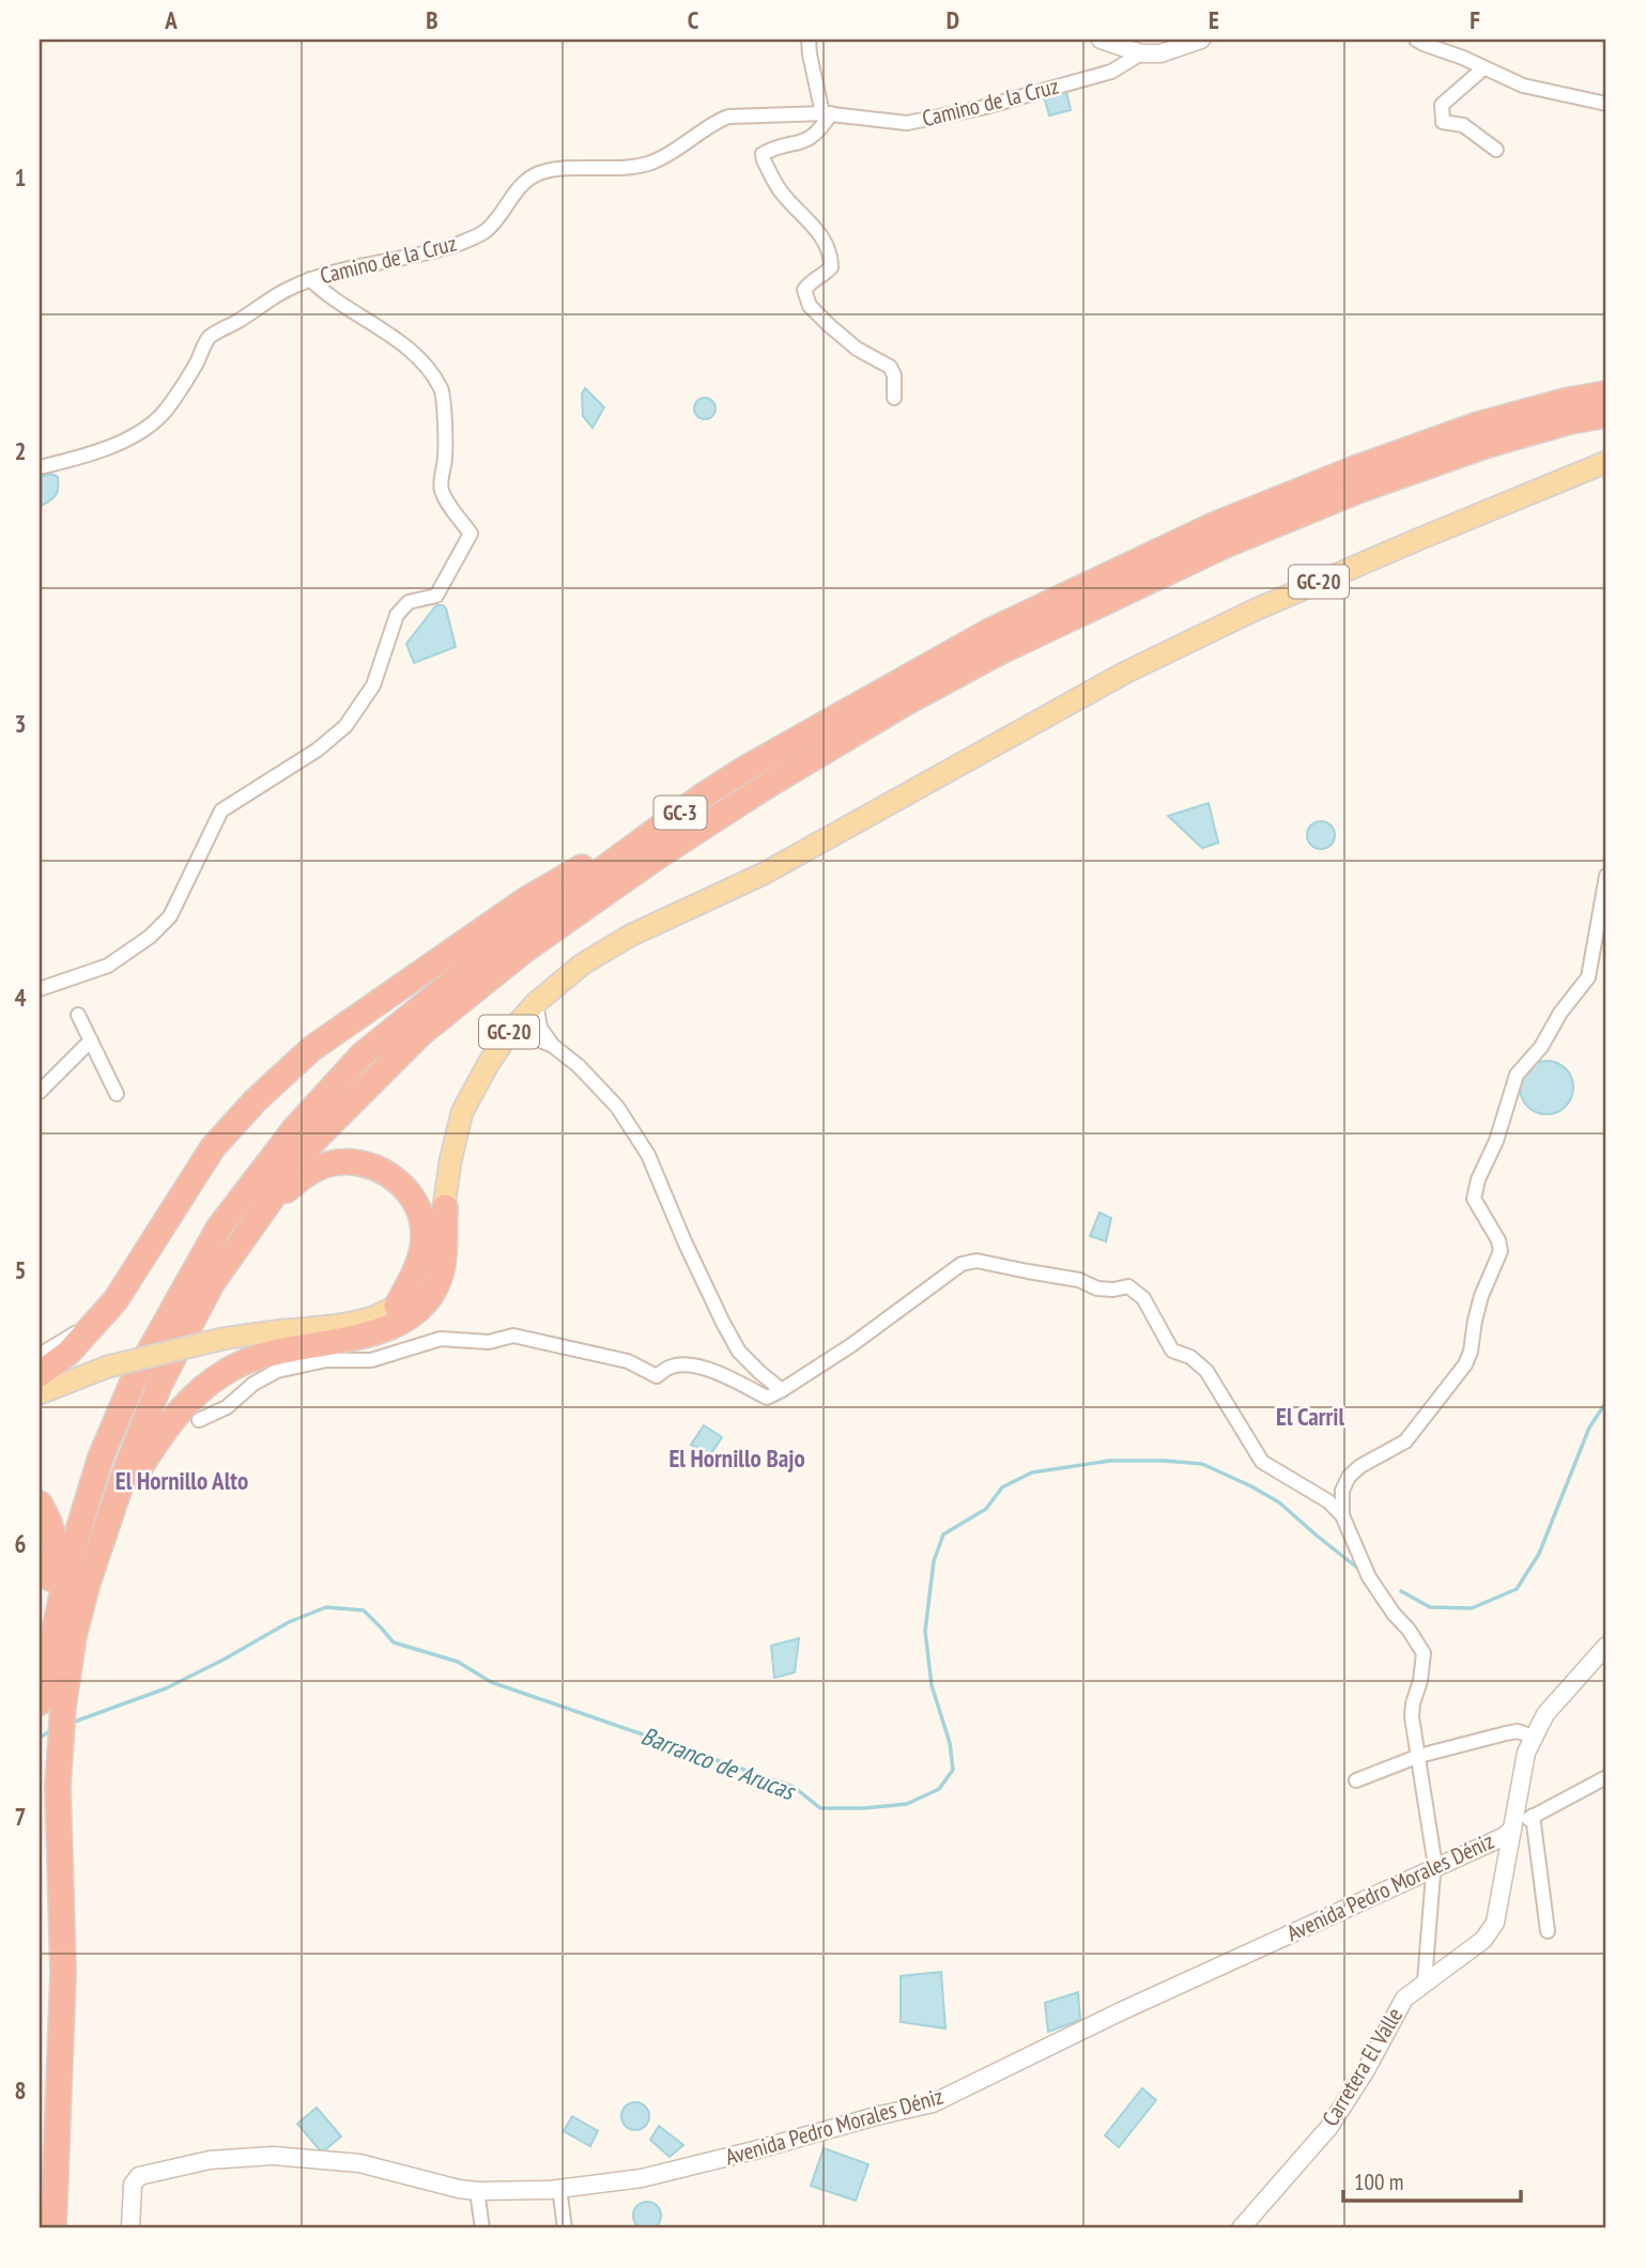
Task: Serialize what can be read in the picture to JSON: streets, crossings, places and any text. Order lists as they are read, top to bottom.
{
  "streets": {
    "highway": ["GC-3"],
    "main road": ["GC-20"],
    "street": ["Camino de la Cruz", "Avenida Pedro Morales Déniz", "Carretera El Valle"]
  },
  "crossings": [
    ["Avenida Pedro Morales Déniz", "Carretera El Valle"]
  ],
  "districts": ["El Carril", "El Hornillo Bajo", "El Hornillo Alto"],
  "water": ["Barranco de Arucas"],
  "scale_bar": "100 m",
  "grid": {
    "columns": [
      "A",
      "B",
      "C",
      "D",
      "E",
      "F"
    ],
    "rows": [
      "1",
      "2",
      "3",
      "4",
      "5",
      "6",
      "7",
      "8"
    ]
  }
}
